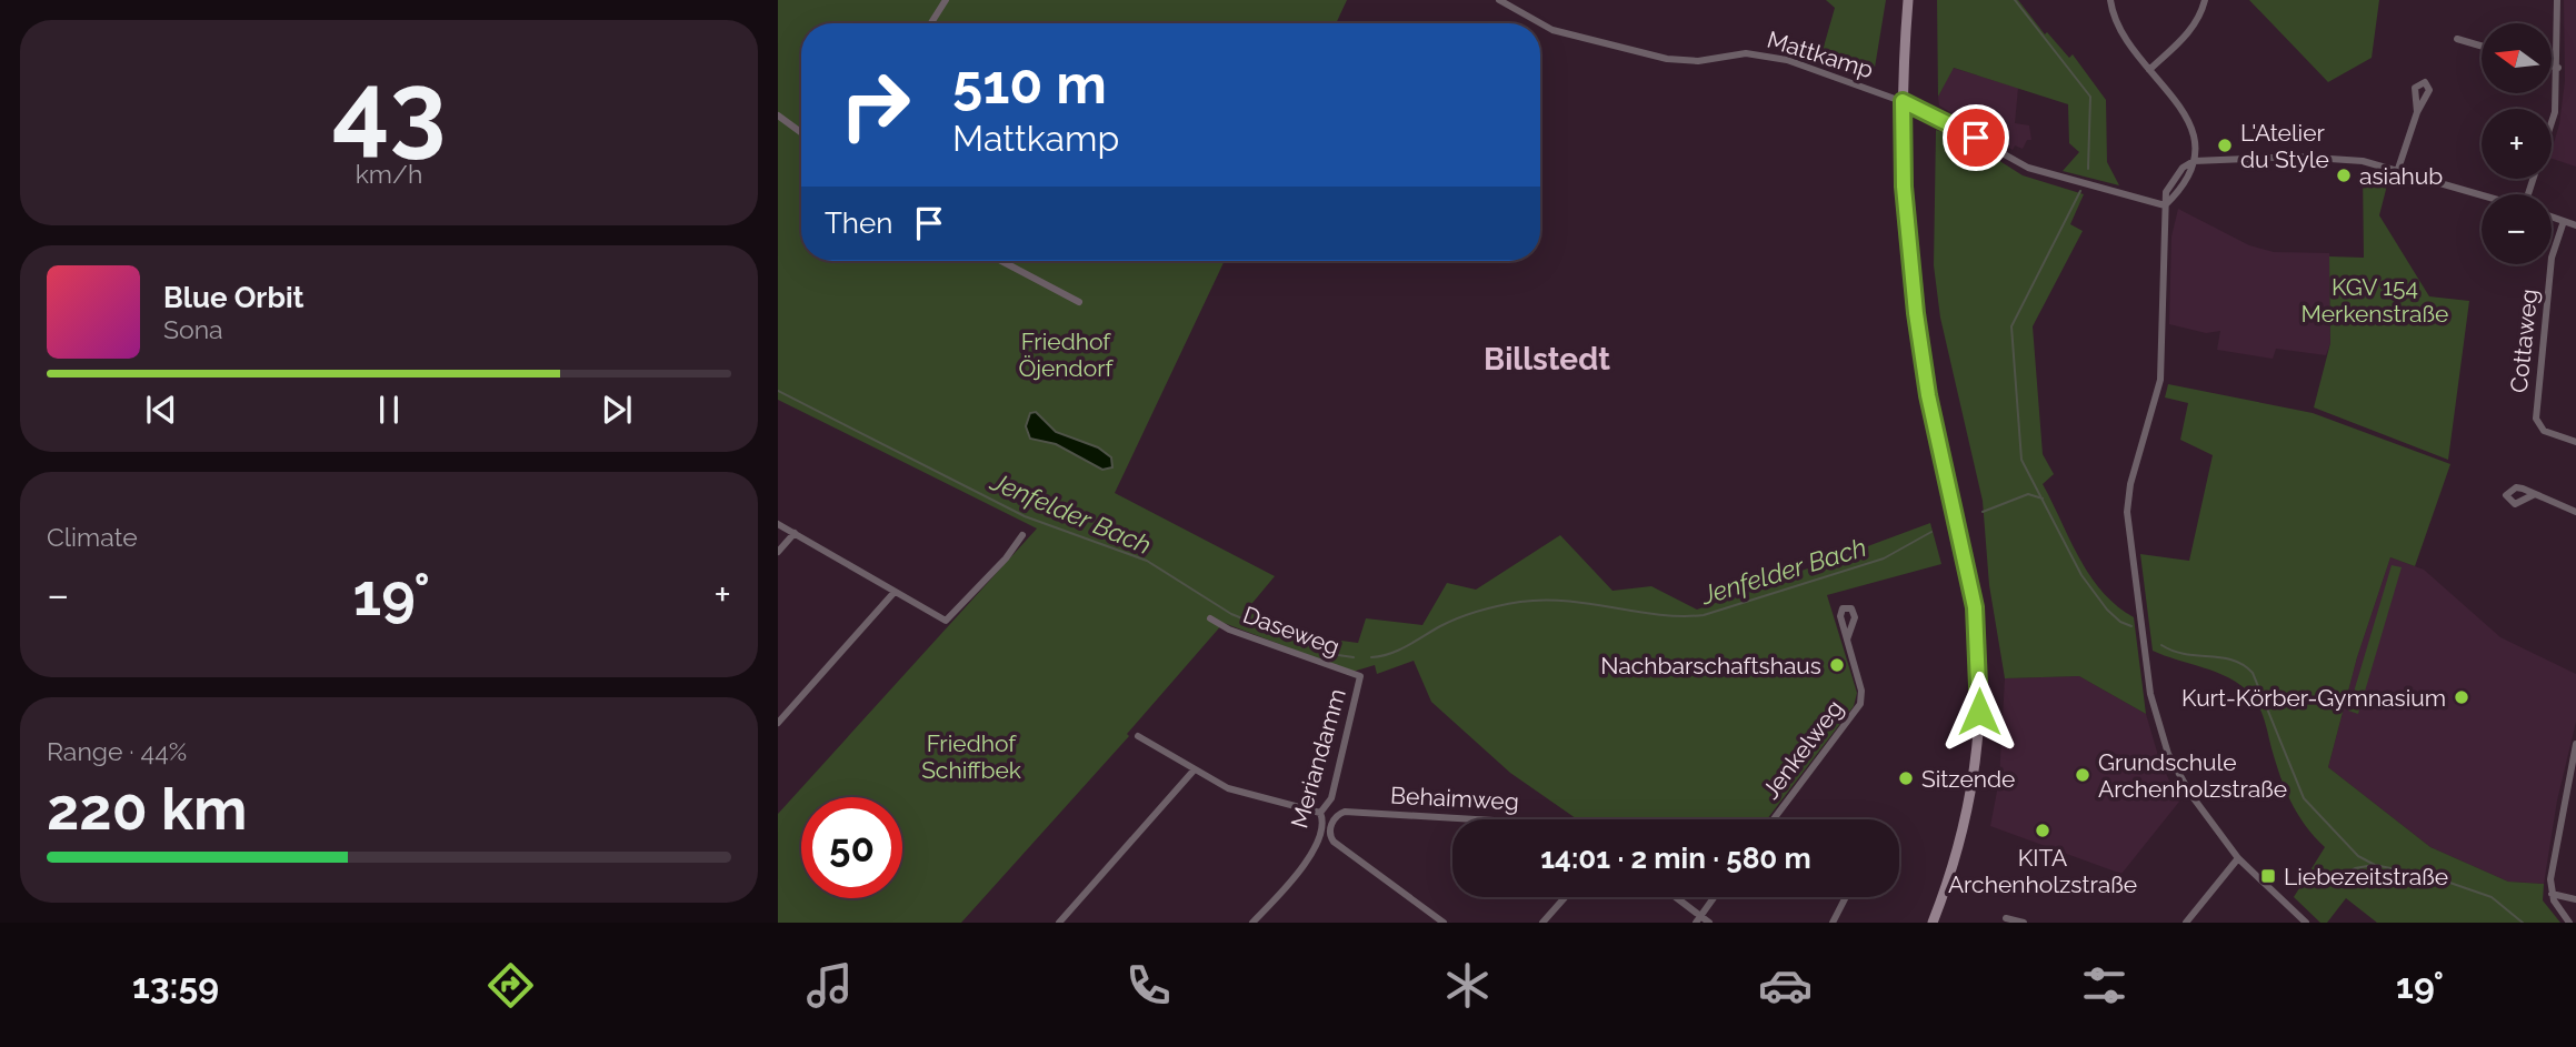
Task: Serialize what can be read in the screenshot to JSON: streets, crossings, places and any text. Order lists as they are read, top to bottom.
{
  "streets": {
    "street": [
      "Mattkamp",
      "Cottaweg",
      "Daseweg",
      "Jenkelweg",
      "Meriandamm",
      "Behaimweg"
    ]
  },
  "crossings": [
    ["Daseweg", "Meriandamm"]
  ],
  "districts": ["Billstedt"],
  "water": ["Jenfelder Bach"],
  "parks": ["KGV 154 Merkenstraße", "Friedhof Öjendorf", "Friedhof Schiffbek"],
  "places": {
    "other": [
      "L'Atelier du Style",
      "asiahub",
      "Nachbarschaftshaus",
      "Kurt-Körber-Gymnasium",
      "Grundschule Archenholzstraße",
      "Sitzende",
      "KITA Archenholzstraße"
    ],
    "transit": ["Liebezeitstraße"]
  },
  "north": "left",
  "page": {
    "tile": [
      ["43", "km/h"],
      "Climate",
      ["Range · 44%", "220 km"]
    ],
    "map_buttons": ["+", "−"],
    "turn": ["510 m", "Mattkamp"],
    "then": "Then",
    "song": ["Blue Orbit", "Sona"],
    "heat": ["−", "19°", "+"],
    "limit": "50",
    "trip": "14:01 · 2 min · 580 m",
    "tabs": ["13:59", "19°"]
  }
}
